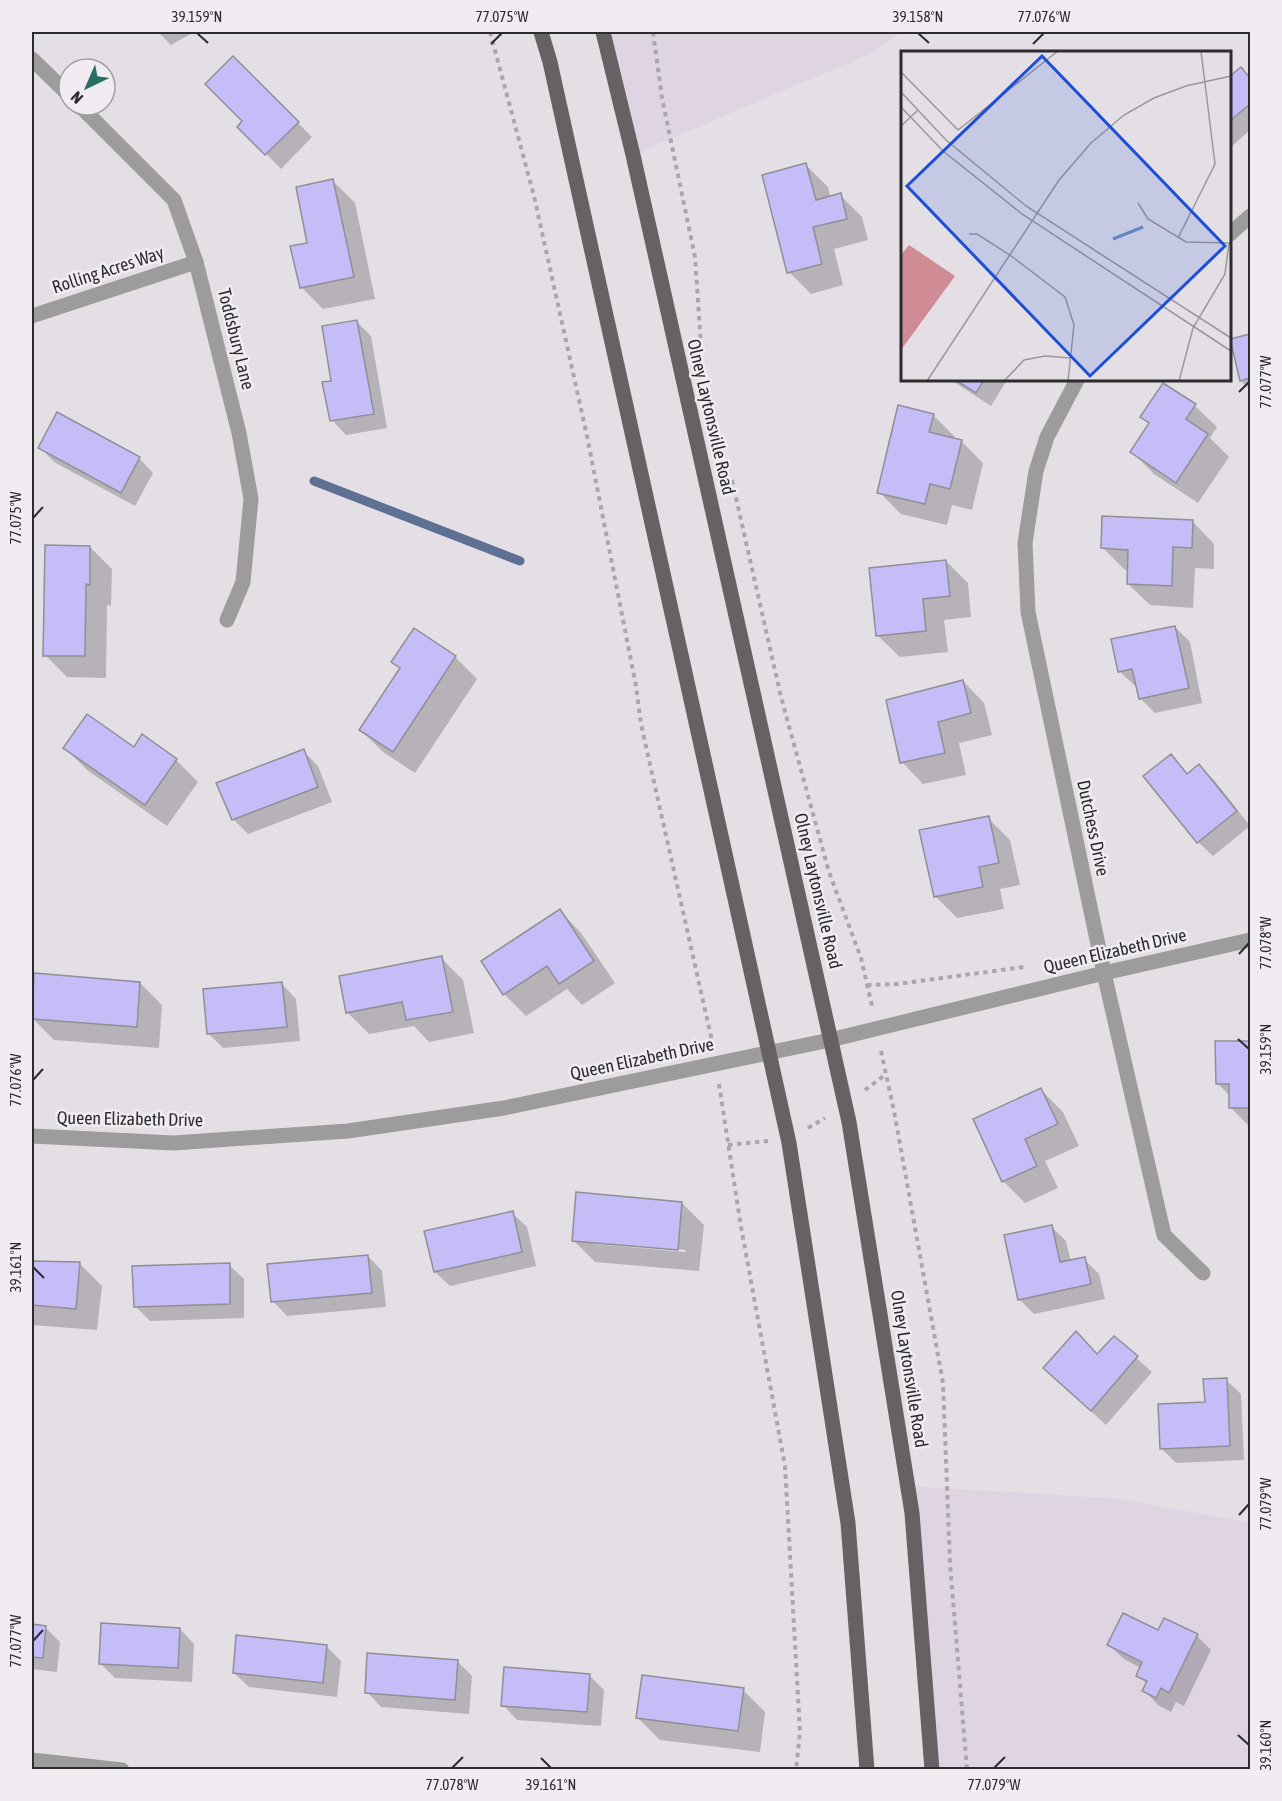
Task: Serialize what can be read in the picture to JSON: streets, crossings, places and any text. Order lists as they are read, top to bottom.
{
  "streets": {
    "main road": ["Olney Laytonsville Road"],
    "street": [
      "Rolling Acres Way",
      "Toddsbury Lane",
      "Dutchess Drive",
      "Queen Elizabeth Drive"
    ]
  },
  "crossings": [
    ["Rolling Acres Way", "Toddsbury Lane"],
    ["Olney Laytonsville Road", "Queen Elizabeth Drive"],
    ["Dutchess Drive", "Queen Elizabeth Drive"]
  ],
  "north": "bottom left",
  "coordinates": [
    "39.159°N",
    "77.075°W",
    "39.158°N",
    "77.076°W",
    "77.077°W",
    "77.078°W",
    "39.161°N",
    "77.079°W",
    "39.160°N"
  ]
}
